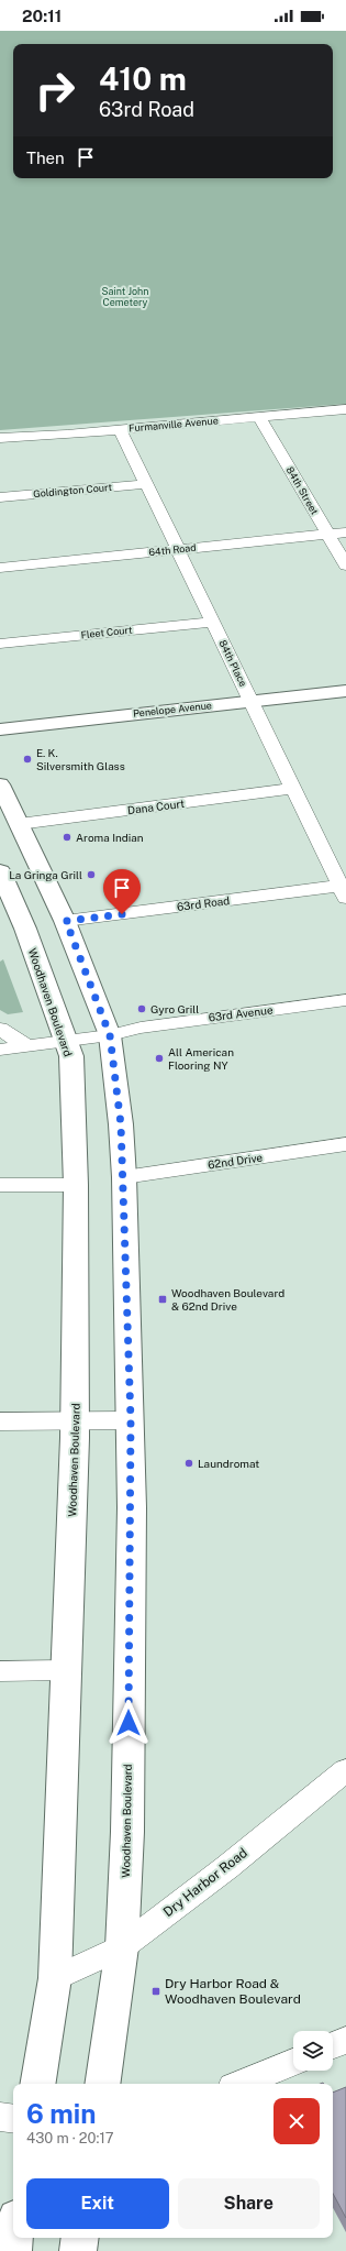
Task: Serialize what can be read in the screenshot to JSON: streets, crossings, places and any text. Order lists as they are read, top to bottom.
{
  "streets": {
    "main road": ["Penelope Avenue", "Woodhaven Boulevard"],
    "street": [
      "Furmanville Avenue",
      "Goldington Court",
      "84th Street",
      "64th Road",
      "Fleet Court",
      "84th Place",
      "Dana Court",
      "63rd Road",
      "63rd Avenue",
      "62nd Drive",
      "Dry Harbor Road"
    ]
  },
  "crossings": [
    ["Furmanville Avenue", "84th Street"],
    ["Furmanville Avenue", "84th Place"],
    ["Goldington Court", "84th Place"],
    ["84th Street", "64th Road"],
    ["64th Road", "84th Place"],
    ["Fleet Court", "84th Place"],
    ["84th Place", "Penelope Avenue"],
    ["84th Place", "Dana Court"],
    ["84th Place", "63rd Road"],
    ["Dana Court", "Woodhaven Boulevard"],
    ["63rd Road", "Woodhaven Boulevard"],
    ["Woodhaven Boulevard", "63rd Avenue"],
    ["Woodhaven Boulevard", "62nd Drive"],
    ["Woodhaven Boulevard", "Dry Harbor Road"]
  ],
  "parks": ["Saint John Cemetery"],
  "places": {
    "other": [
      "E. K. Silversmith Glass",
      "Aroma Indian",
      "La Gringa Grill",
      "Gyro Grill",
      "All American Flooring NY",
      "Laundromat"
    ],
    "transit": ["Woodhaven Boulevard & 62nd Drive", "Dry Harbor Road & Woodhaven Boulevard"]
  },
  "page": {
    "status": "20:11",
    "turn": ["410 m", "63rd Road"],
    "then": "Then",
    "heading": ["6 min", "430 m · 20:17"],
    "buttons": ["Exit", "Share"]
  }
}
